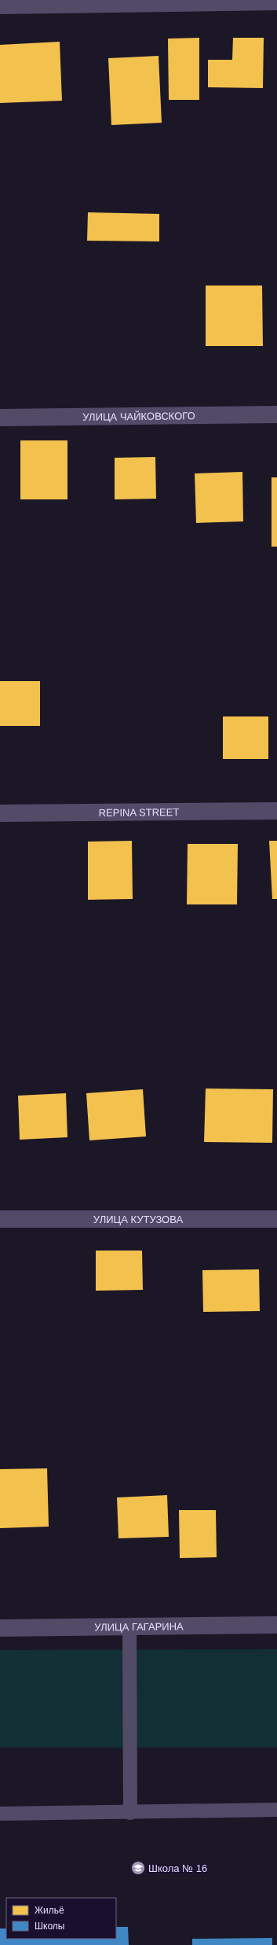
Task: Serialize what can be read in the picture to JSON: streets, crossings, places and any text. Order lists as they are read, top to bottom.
{
  "streets": {
    "street": [
      "УЛИЦА ЧАЙКОВСКОГО",
      "REPINA STREET",
      "УЛИЦА КУТУЗОВА",
      "УЛИЦА ГАГАРИНА"
    ]
  },
  "places": {
    "school or university": ["Школа № 16"]
  },
  "legend": ["Жильё", "Школы"]
}
